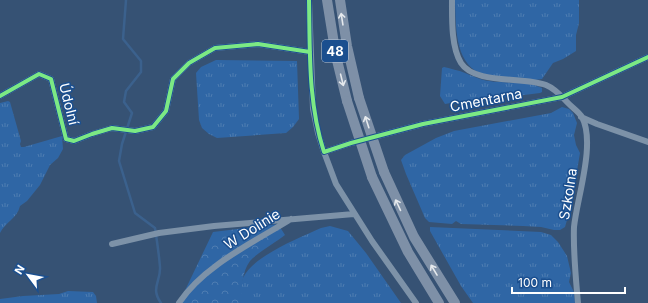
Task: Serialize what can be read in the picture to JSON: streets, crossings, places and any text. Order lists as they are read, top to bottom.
{
  "streets": {
    "highway": ["48"],
    "street": [
      "Cmentarna",
      "Údolní",
      "Szkolna",
      "W Dolinie"
    ]
  },
  "scale_bar": "100 m",
  "north": "top left"
}
